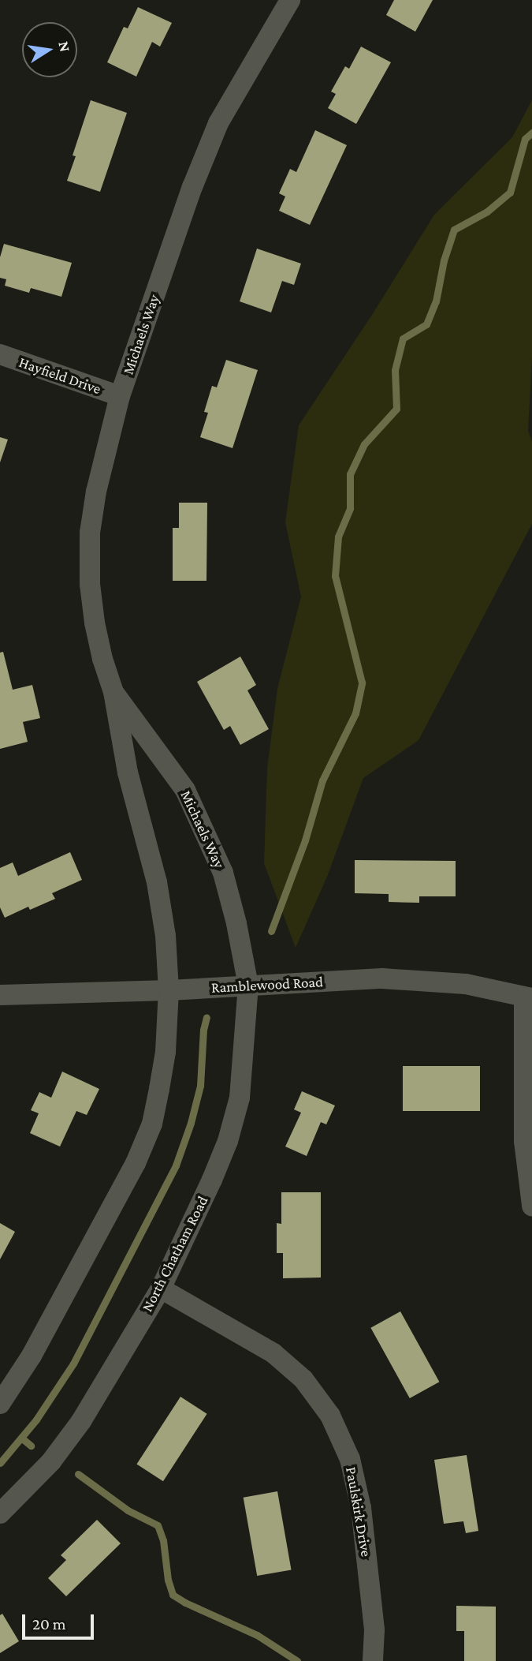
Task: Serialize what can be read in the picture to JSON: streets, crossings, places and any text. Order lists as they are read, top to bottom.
{
  "streets": {
    "street": [
      "Michaels Way",
      "Hayfield Drive",
      "Ramblewood Road",
      "North Chatham Road",
      "Paulskirk Drive"
    ]
  },
  "crossings": [
    ["Michaels Way", "Hayfield Drive"],
    ["Michaels Way", "Ramblewood Road"],
    ["Michaels Way", "North Chatham Road"],
    ["Ramblewood Road", "North Chatham Road"],
    ["North Chatham Road", "Paulskirk Drive"]
  ],
  "scale_bar": "20 m",
  "north": "right"
}
